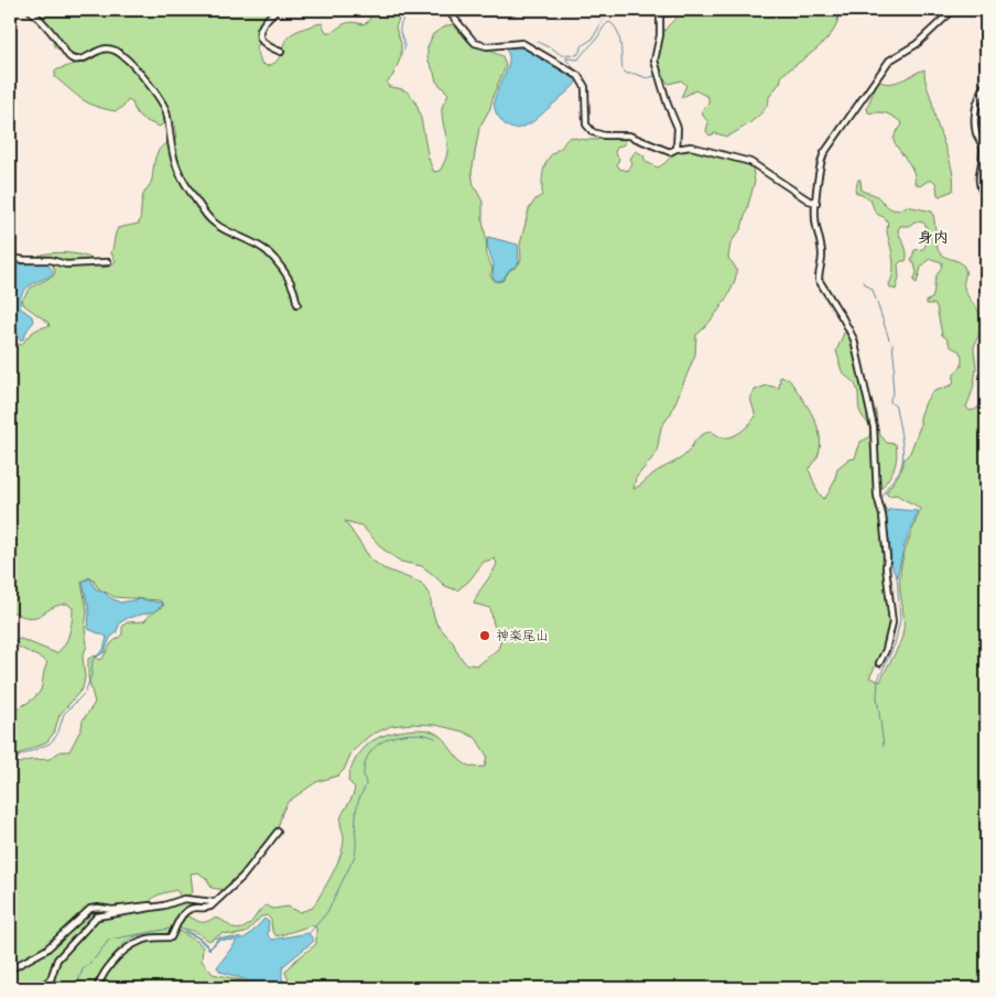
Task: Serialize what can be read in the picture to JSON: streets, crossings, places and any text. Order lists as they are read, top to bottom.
{
  "districts": ["身内"],
  "places": ["神楽尾山"]
}
